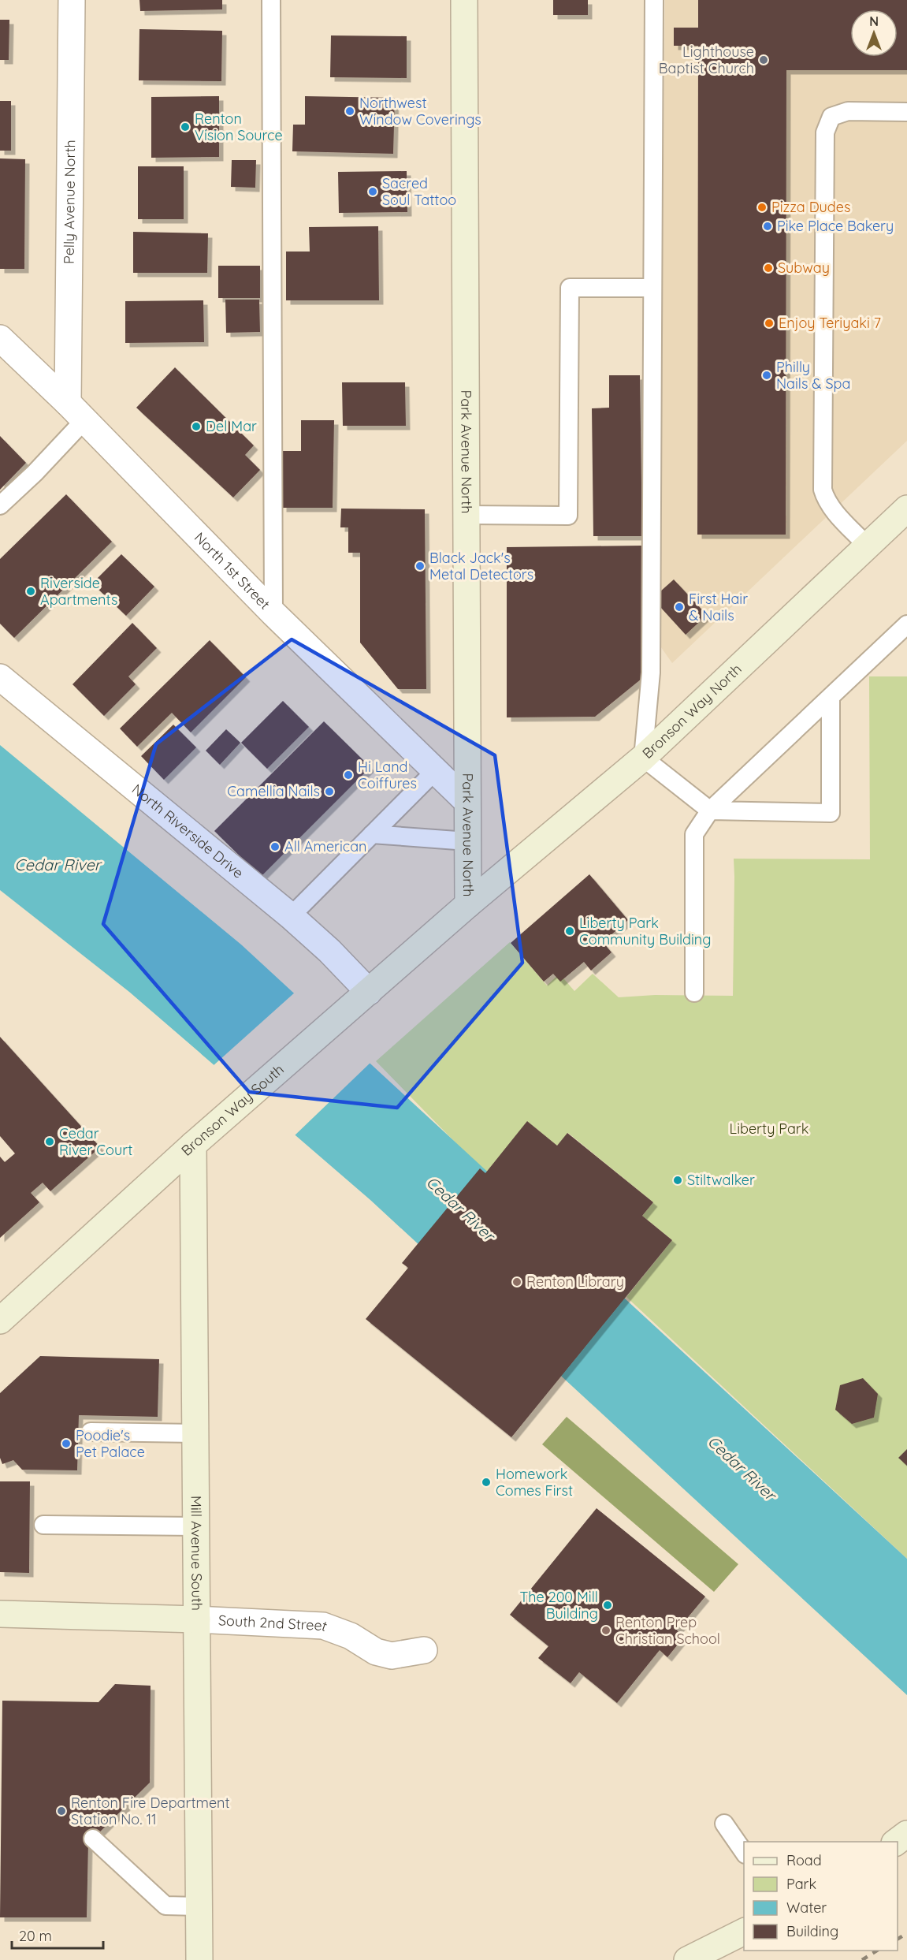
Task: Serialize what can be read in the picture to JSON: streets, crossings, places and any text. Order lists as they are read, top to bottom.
{
  "streets": {
    "main road": [
      "Park Avenue North",
      "Bronson Way North",
      "Bronson Way South",
      "Mill Avenue South",
      "South 2nd Street"
    ],
    "street": ["Pelly Avenue North", "North 1st Street", "North Riverside Drive"]
  },
  "crossings": [
    ["Pelly Avenue North", "North 1st Street"],
    ["Park Avenue North", "North 1st Street"],
    ["Park Avenue North", "Bronson Way North"],
    ["Park Avenue North", "Bronson Way South"],
    ["Bronson Way North", "Bronson Way South"],
    ["North Riverside Drive", "Bronson Way South"],
    ["Bronson Way South", "Mill Avenue South"],
    ["Mill Avenue South", "South 2nd Street"]
  ],
  "water": ["Cedar River"],
  "parks": ["Liberty Park"],
  "places": [
    "Lighthouse Baptist Church",
    "Northwest Window Coverings",
    "Renton Vision Source",
    "Sacred Soul Tattoo",
    "Pizza Dudes",
    "Pike Place Bakery",
    "Subway",
    "Enjoy Teriyaki 7",
    "Philly Nails & Spa",
    "Del Mar",
    "Black Jack's Metal Detectors",
    "Riverside Apartments",
    "First Hair & Nails",
    "Hi Land Coiffures",
    "Camellia Nails",
    "All American",
    "Liberty Park Community Building",
    "Cedar River Court",
    "Stiltwalker",
    "Renton Library",
    "Poodie's Pet Palace",
    "Homework Comes First",
    "The 200 Mill Building",
    "Renton Prep Christian School",
    "Renton Fire Department Station No. 11"
  ],
  "legend": [
    "Road",
    "Park",
    "Water",
    "Building"
  ],
  "scale_bar": "20 m",
  "north": "top"
}
